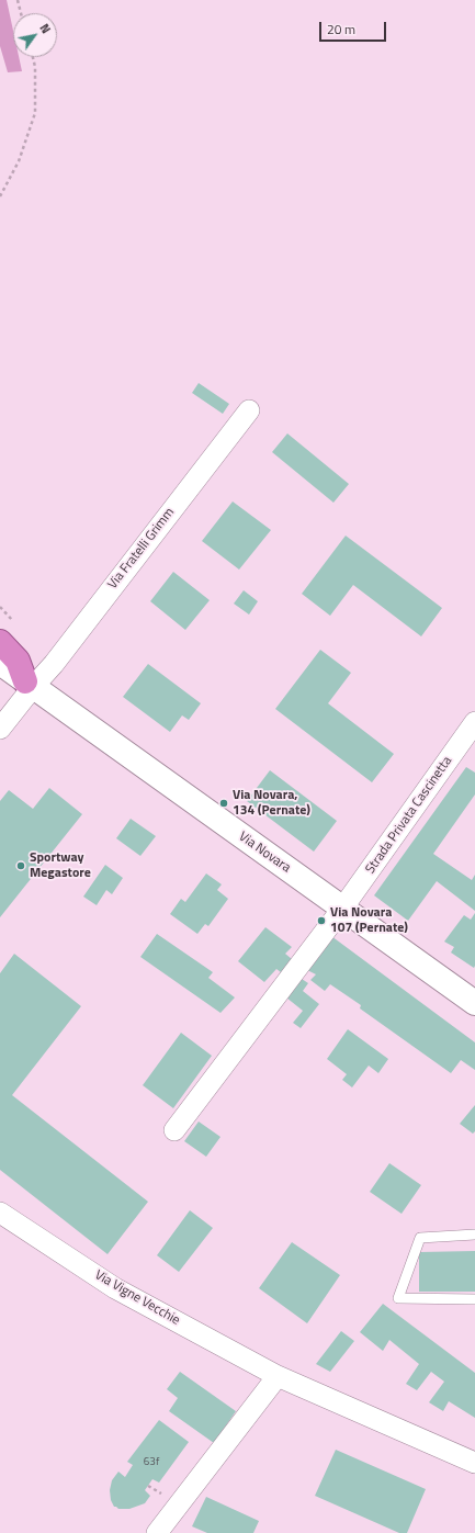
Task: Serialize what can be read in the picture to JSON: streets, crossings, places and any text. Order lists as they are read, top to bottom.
{
  "streets": {
    "main road": ["Via Novara"],
    "street": ["Via Fratelli Grimm", "Strada Privata Cascinetta", "Via Vigne Vecchie"]
  },
  "crossings": [
    ["Via Fratelli Grimm", "Via Novara"],
    ["Strada Privata Cascinetta", "Via Novara"]
  ],
  "places": ["Via Novara, 134 (Pernate)", "Sportway Megastore", "Via Novara 107 (Pernate)"],
  "house_numbers": ["63f"],
  "scale_bar": "20 m",
  "north": "top right"
}
